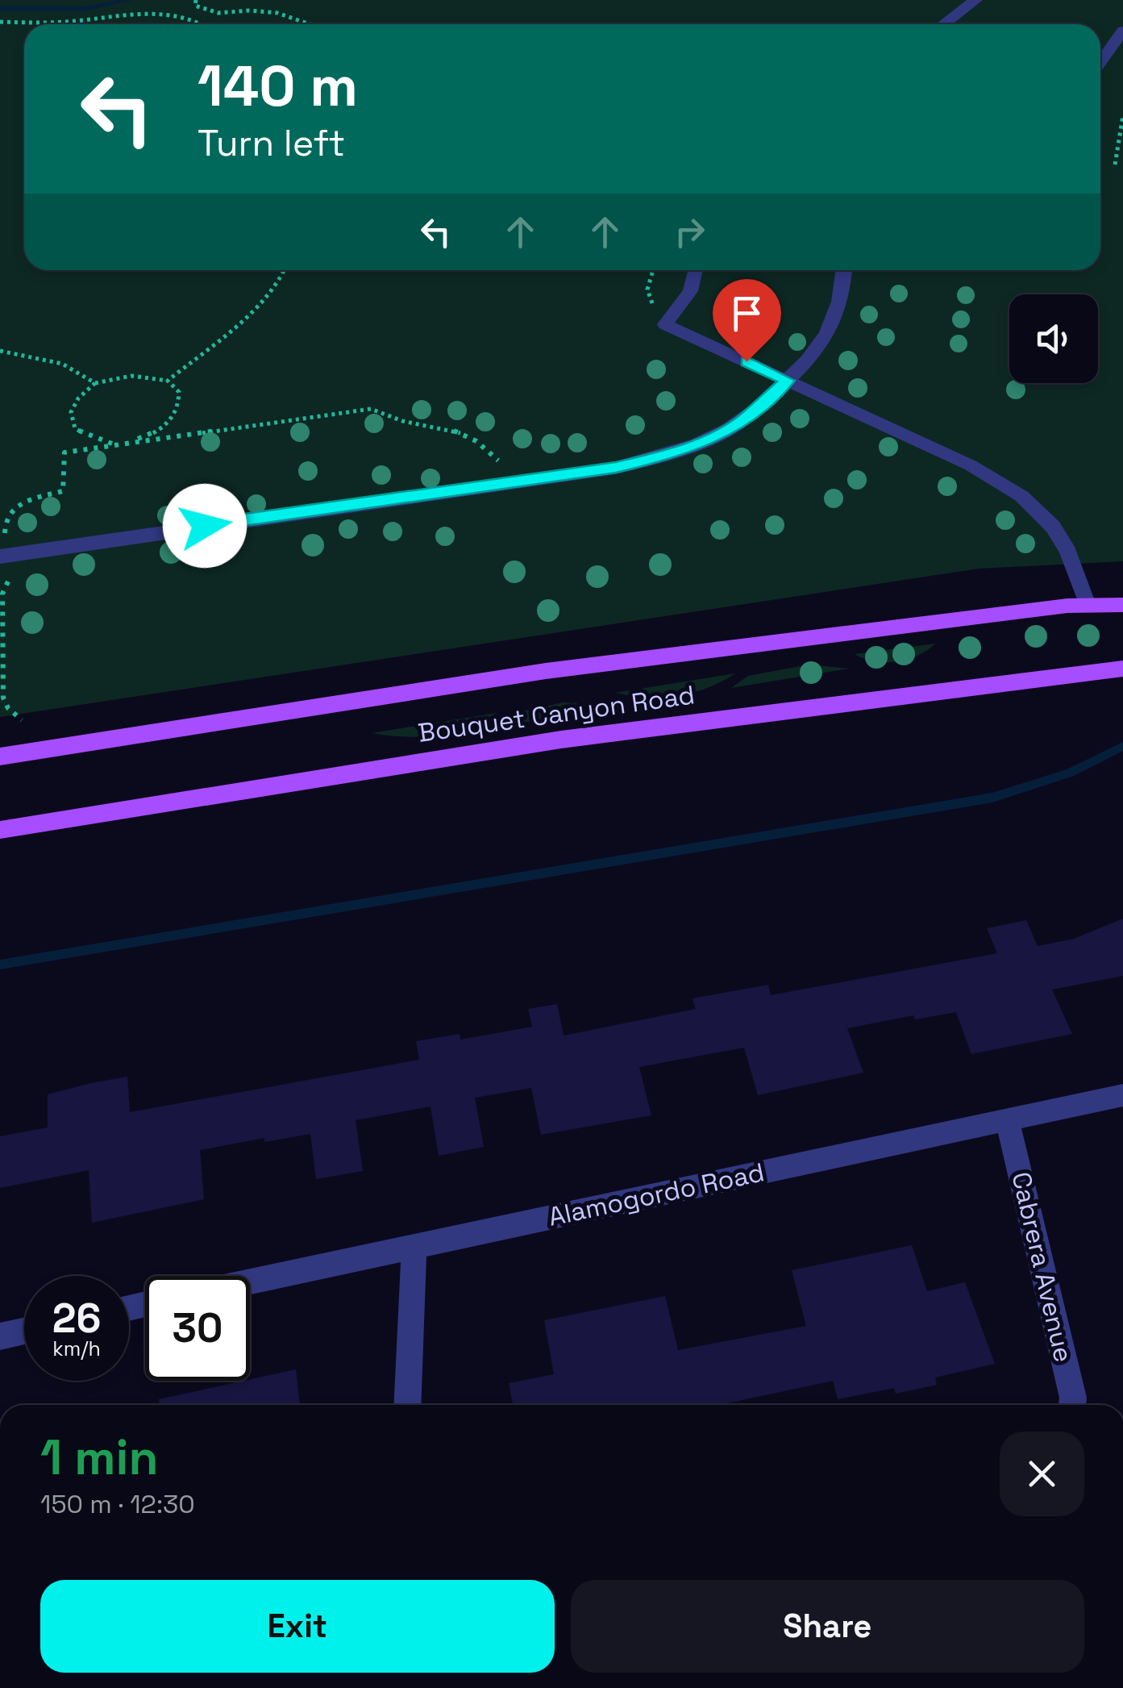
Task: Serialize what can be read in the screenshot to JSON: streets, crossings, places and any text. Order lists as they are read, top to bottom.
{
  "streets": {
    "main road": ["Bouquet Canyon Road"],
    "street": ["Alamogordo Road", "Cabrera Avenue"]
  },
  "crossings": [
    ["Alamogordo Road", "Cabrera Avenue"]
  ],
  "page": {
    "turn": ["140 m", "Turn left"],
    "speed": "26 km/h",
    "limit": "30",
    "heading": ["1 min", "150 m · 12:30"],
    "buttons": ["Exit", "Share"]
  }
}
